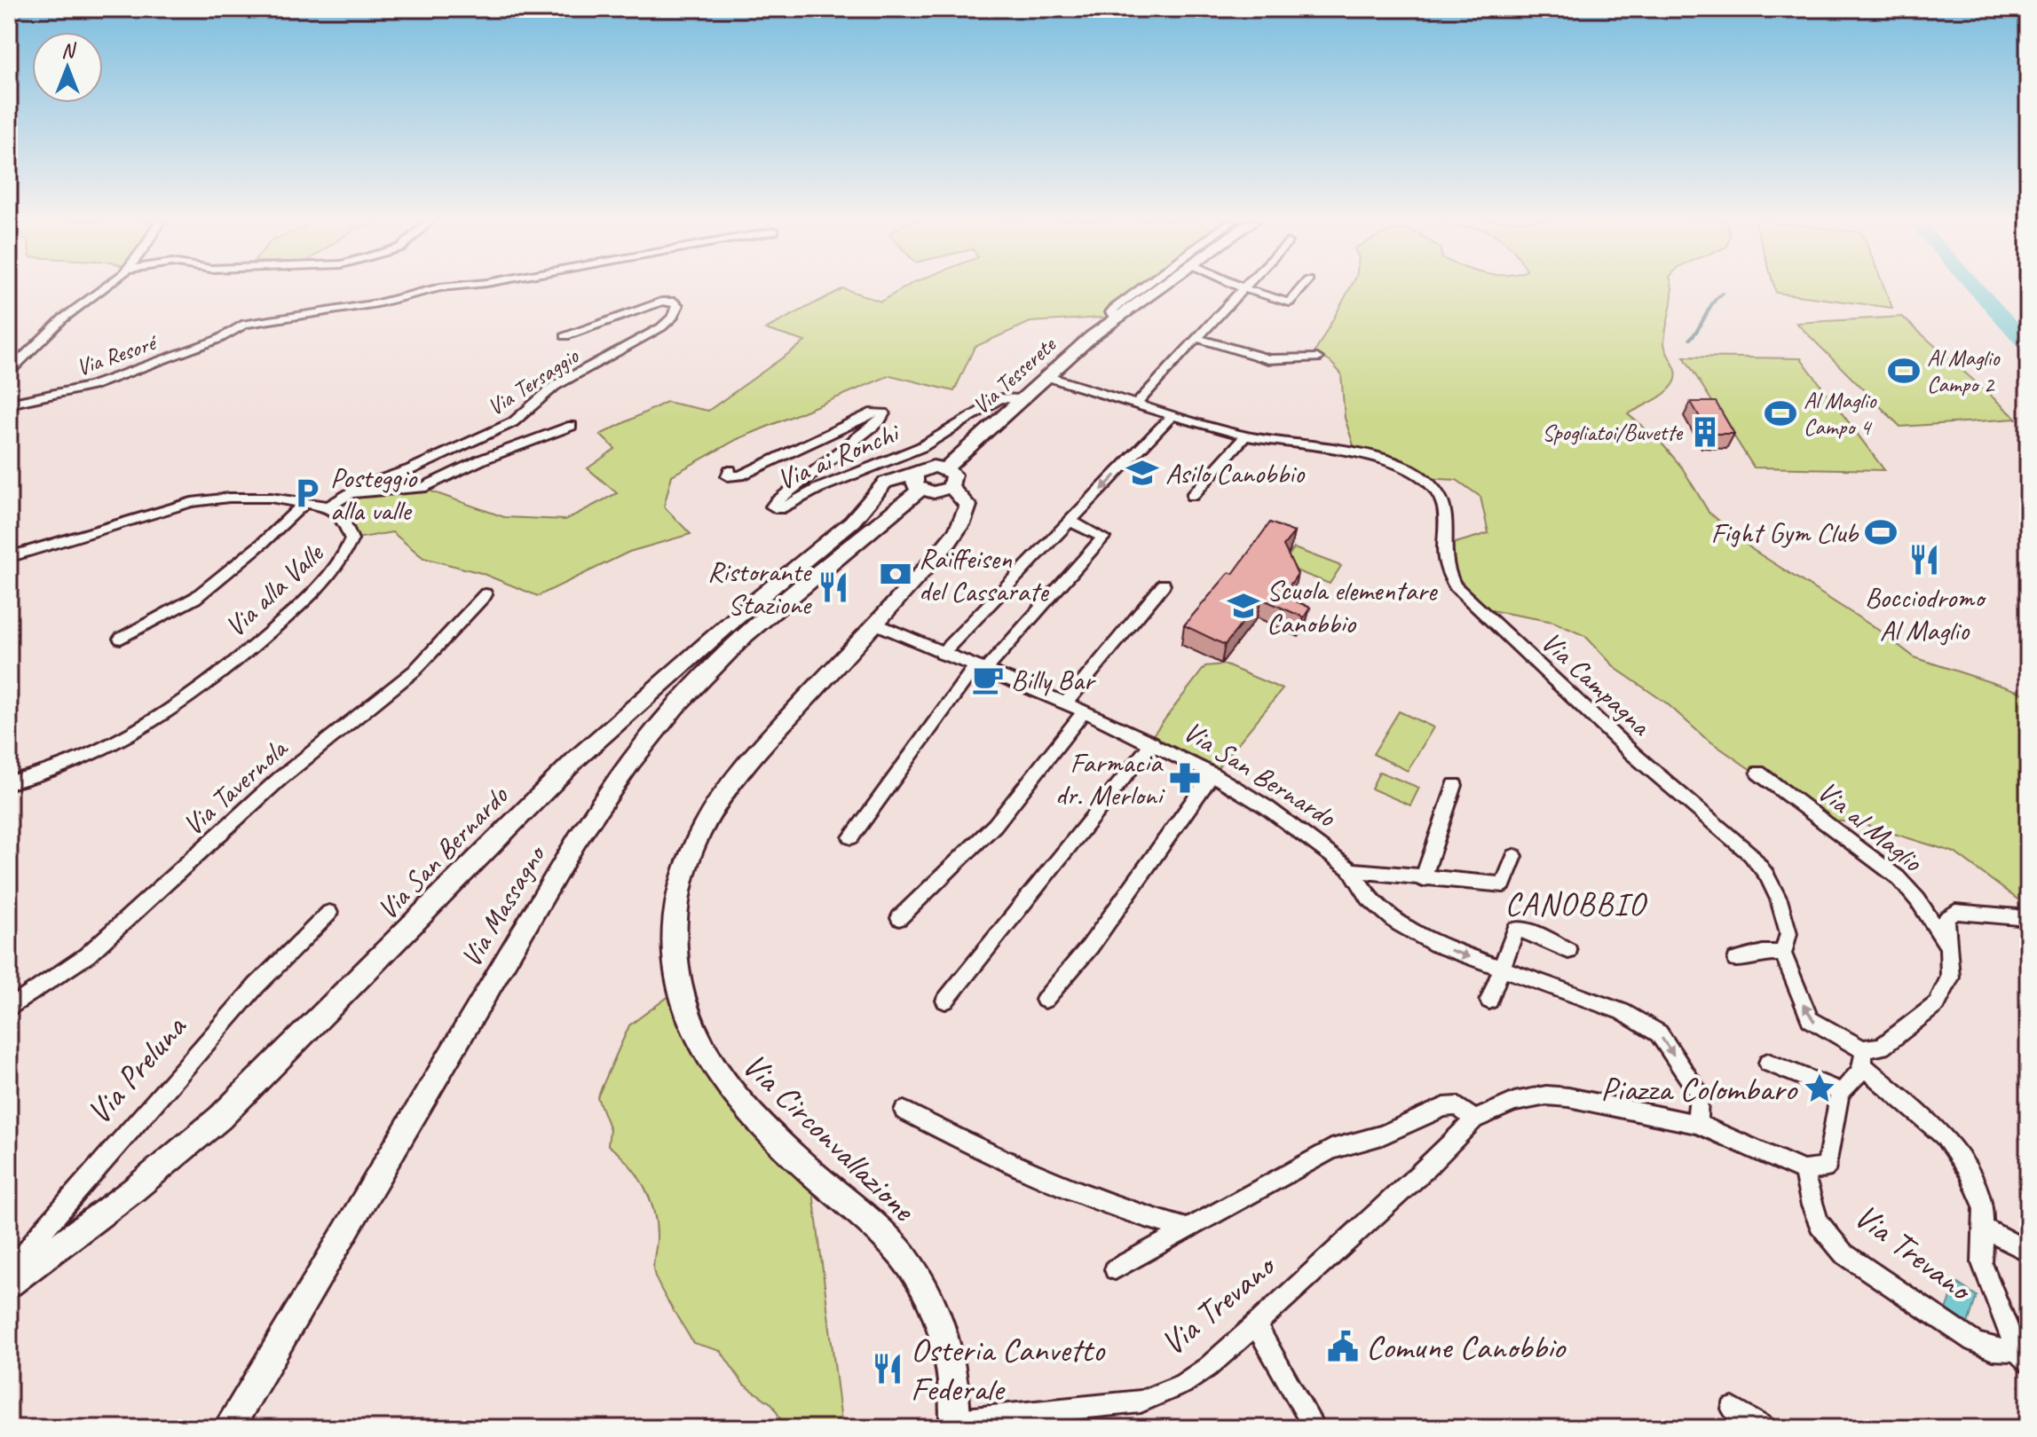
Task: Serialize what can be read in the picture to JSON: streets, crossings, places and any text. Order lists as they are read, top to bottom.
{
  "streets": {
    "street": [
      "Via Resoré",
      "Via Tesserete",
      "Via Tersaggio",
      "Via ai Ronchi",
      "Via alla Valle",
      "Via Campagna",
      "Via San Bernardo",
      "Via Tavernola",
      "Via al Maglio",
      "Via Massagno",
      "Via Preluna",
      "Via Circonvallazione",
      "Via Trevano"
    ]
  },
  "crossings": [
    ["Via Tesserete", "Via ai Ronchi"],
    ["Via Tesserete", "Via Campagna"],
    ["Via Tersaggio", "Via alla Valle"],
    ["Via San Bernardo", "Via Massagno"],
    ["Via San Bernardo", "Via Preluna"],
    ["Via San Bernardo", "Via Circonvallazione"],
    ["Via San Bernardo", "Via Trevano"],
    ["Via Circonvallazione", "Via Trevano"]
  ],
  "districts": ["CANOBBIO"],
  "places": {
    "sports": ["Al Maglio Campo 2", "Al Maglio Campo 4", "Fight Gym Club"],
    "building": ["Spogliatoi/Buvette"],
    "school or university": ["Asilo Canobbio", "Scuola elementare Canobbio"],
    "parking": ["Posteggio alla valle"],
    "restaurant": ["Bocciodromo Al Maglio", "Ristorante Stazione", "Osteria Canvetto Federale"],
    "bank": ["Raiffeisen del Cassarate"],
    "cafe": ["Billy Bar"],
    "pharmacy": ["Farmacia dr. Merloni"],
    "place": ["Piazza Colombaro"],
    "public building": ["Comune Canobbio"]
  },
  "north": "top"
}
